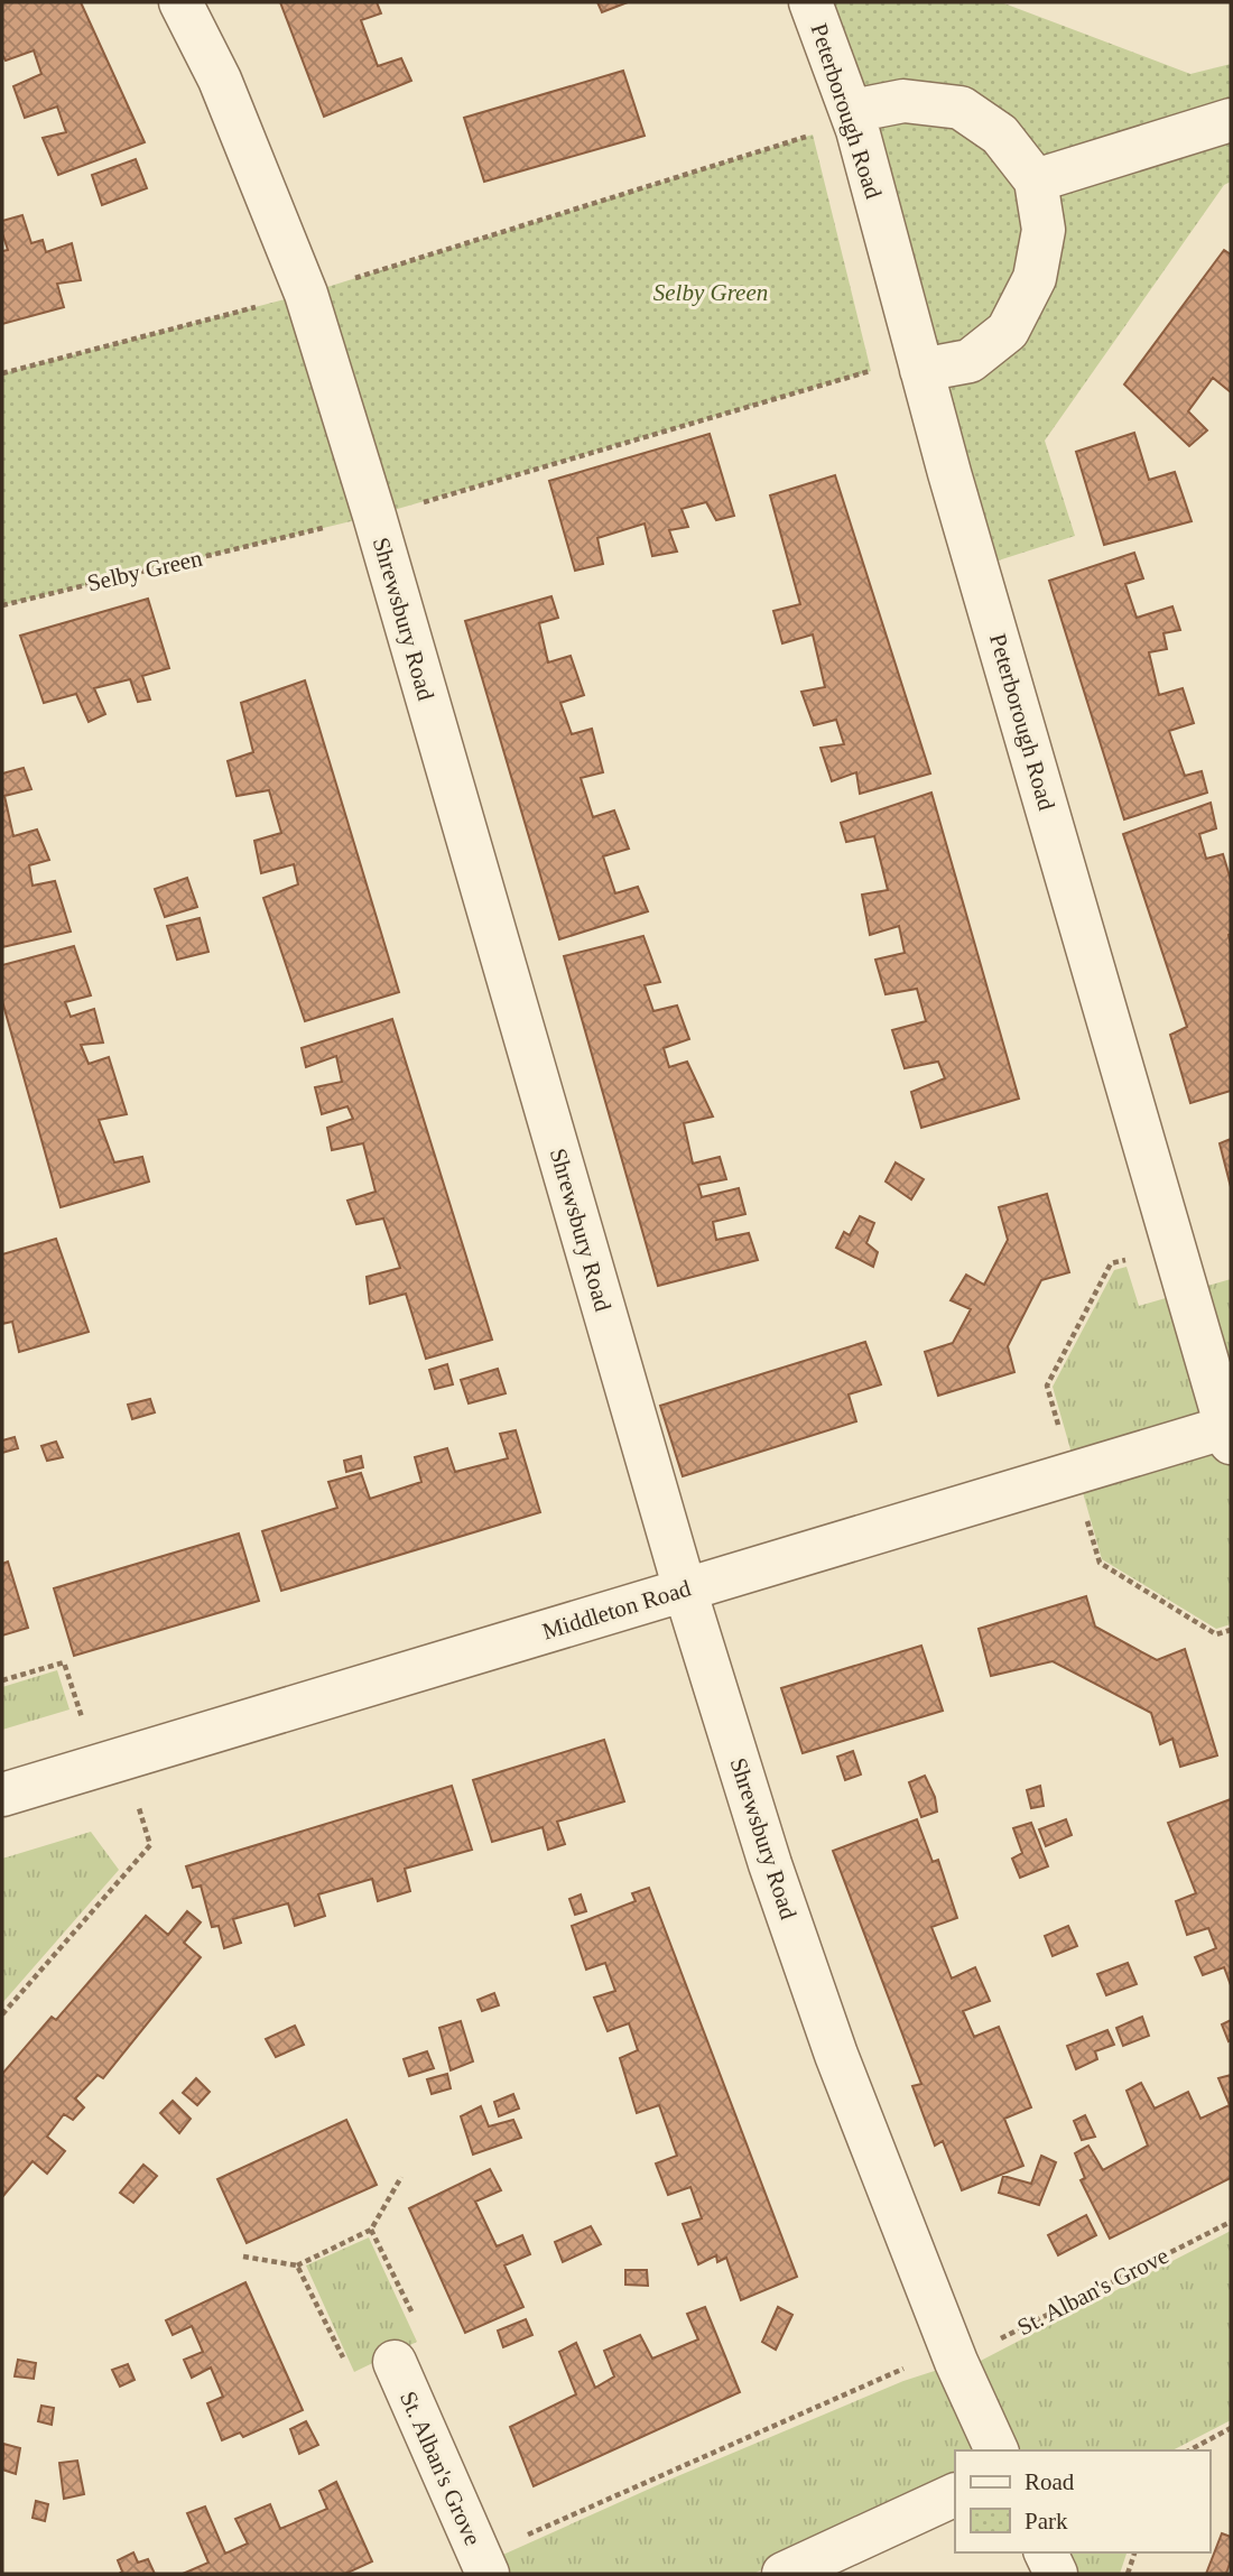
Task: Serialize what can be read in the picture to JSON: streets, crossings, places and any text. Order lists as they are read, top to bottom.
{
  "streets": {
    "street": [
      "Peterborough Road",
      "Shrewsbury Road",
      "Middleton Road",
      "St. Alban's Grove"
    ],
    "path": ["Selby Green"]
  },
  "crossings": [
    ["Peterborough Road", "Selby Green"],
    ["Peterborough Road", "Middleton Road"],
    ["Selby Green", "Shrewsbury Road"],
    ["Shrewsbury Road", "Middleton Road"],
    ["Shrewsbury Road", "St. Alban's Grove"]
  ],
  "parks": ["Selby Green"],
  "legend": ["Road", "Park"]
}
